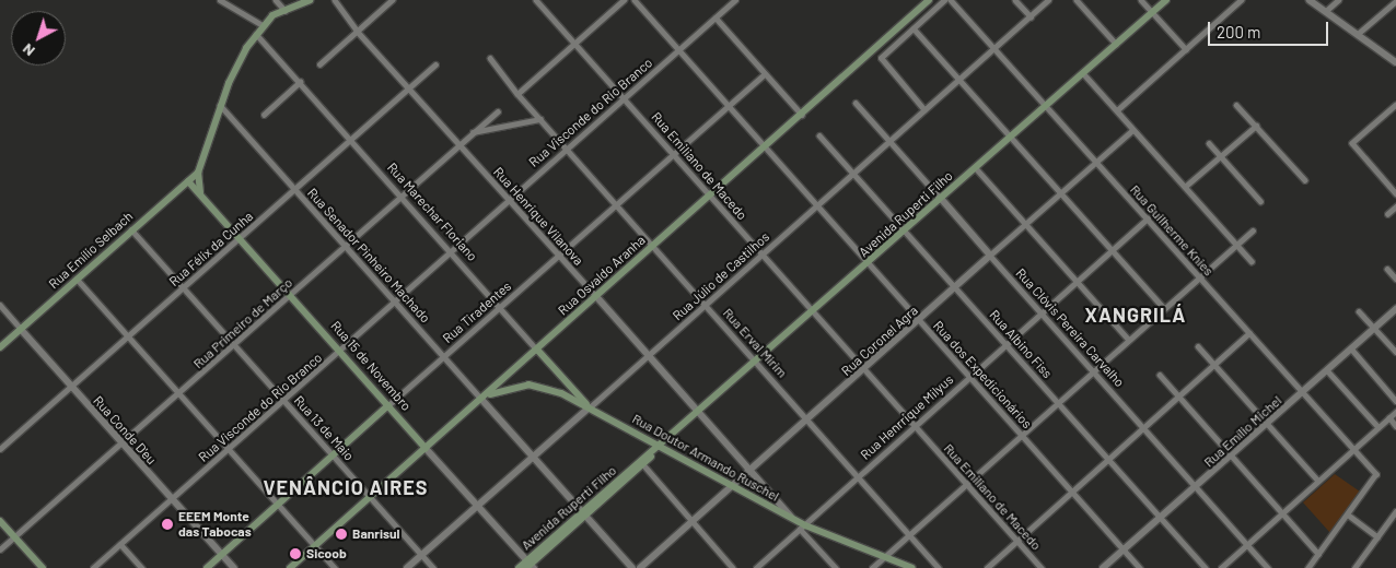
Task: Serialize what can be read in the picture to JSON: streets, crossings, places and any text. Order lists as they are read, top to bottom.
{
  "streets": {
    "main road": [
      "Rua Marechar Floriano",
      "Avenida Ruperti Filho",
      "Rua Emílio Selbach",
      "Rua Osvaldo Aranha",
      "Rua Tiradentes",
      "Rua 15 de Novembro",
      "Rua Doutor Armando Ruschel"
    ],
    "street": [
      "Rua Visconde do Rio Branco",
      "Rua Emiliano de Macedo",
      "Rua Henrique Vilanova",
      "Rua Guilherme Knies",
      "Rua Félix da Cunha",
      "Rua Senador Pinheiro Machado",
      "Rua Júlio de Castilhos",
      "Rua Primeiro de Março",
      "Rua Clóvis Pereira Carvalho",
      "Rua Coronel Agra",
      "Rua Erval Mirim",
      "Rua Albino Fiss",
      "Rua dos Expedicionários",
      "Rua Henrrique Milyus",
      "Rua 13 de Maio",
      "Rua Conde D'eu",
      "Rua Emílio Michel"
    ]
  },
  "crossings": [
    ["Rua Visconde do Rio Branco", "Rua Emiliano de Macedo"],
    ["Rua Visconde do Rio Branco", "Rua Marechar Floriano"],
    ["Rua Visconde do Rio Branco", "Rua Henrique Vilanova"],
    ["Rua Visconde do Rio Branco", "Rua Senador Pinheiro Machado"],
    ["Rua Visconde do Rio Branco", "Rua Erval Mirim"],
    ["Rua Visconde do Rio Branco", "Rua 15 de Novembro"],
    ["Rua Visconde do Rio Branco", "Rua dos Expedicionários"],
    ["Rua Visconde do Rio Branco", "Rua 13 de Maio"],
    ["Rua Visconde do Rio Branco", "Rua Conde D'eu"],
    ["Rua Emiliano de Macedo", "Avenida Ruperti Filho"],
    ["Rua Emiliano de Macedo", "Rua Osvaldo Aranha"],
    ["Rua Emiliano de Macedo", "Rua Júlio de Castilhos"],
    ["Rua Emiliano de Macedo", "Rua Tiradentes"],
    ["Rua Emiliano de Macedo", "Rua Coronel Agra"],
    ["Rua Emiliano de Macedo", "Rua Henrrique Milyus"],
    ["Rua Marechar Floriano", "Rua Félix da Cunha"],
    ["Rua Marechar Floriano", "Rua Osvaldo Aranha"],
    ["Rua Marechar Floriano", "Rua Júlio de Castilhos"],
    ["Rua Marechar Floriano", "Rua Tiradentes"],
    ["Rua Marechar Floriano", "Rua Primeiro de Março"],
    ["Rua Marechar Floriano", "Rua Doutor Armando Ruschel"],
    ["Avenida Ruperti Filho", "Rua Henrique Vilanova"],
    ["Avenida Ruperti Filho", "Rua Guilherme Knies"],
    ["Avenida Ruperti Filho", "Rua Senador Pinheiro Machado"],
    ["Avenida Ruperti Filho", "Rua Clóvis Pereira Carvalho"],
    ["Avenida Ruperti Filho", "Rua Erval Mirim"],
    ["Avenida Ruperti Filho", "Rua Albino Fiss"],
    ["Avenida Ruperti Filho", "Rua 15 de Novembro"],
    ["Avenida Ruperti Filho", "Rua dos Expedicionários"],
    ["Avenida Ruperti Filho", "Rua Doutor Armando Ruschel"],
    ["Rua Henrique Vilanova", "Rua Félix da Cunha"],
    ["Rua Henrique Vilanova", "Rua Osvaldo Aranha"],
    ["Rua Henrique Vilanova", "Rua Júlio de Castilhos"],
    ["Rua Henrique Vilanova", "Rua Tiradentes"],
    ["Rua Henrique Vilanova", "Rua Primeiro de Março"],
    ["Rua Henrique Vilanova", "Rua Coronel Agra"],
    ["Rua Henrique Vilanova", "Rua Doutor Armando Ruschel"],
    ["Rua Guilherme Knies", "Rua Júlio de Castilhos"],
    ["Rua Guilherme Knies", "Rua Coronel Agra"],
    ["Rua Guilherme Knies", "Rua Henrrique Milyus"],
    ["Rua Guilherme Knies", "Rua Emílio Michel"],
    ["Rua Félix da Cunha", "Rua Senador Pinheiro Machado"],
    ["Rua Félix da Cunha", "Rua 15 de Novembro"],
    ["Rua Félix da Cunha", "Rua 13 de Maio"],
    ["Rua Félix da Cunha", "Rua Conde D'eu"],
    ["Rua Emílio Selbach", "Rua 15 de Novembro"],
    ["Rua Emílio Selbach", "Rua 13 de Maio"],
    ["Rua Emílio Selbach", "Rua Conde D'eu"],
    ["Rua Senador Pinheiro Machado", "Rua Osvaldo Aranha"],
    ["Rua Senador Pinheiro Machado", "Rua Júlio de Castilhos"],
    ["Rua Senador Pinheiro Machado", "Rua Tiradentes"],
    ["Rua Senador Pinheiro Machado", "Rua Primeiro de Março"],
    ["Rua Osvaldo Aranha", "Rua Erval Mirim"],
    ["Rua Osvaldo Aranha", "Rua 15 de Novembro"],
    ["Rua Osvaldo Aranha", "Rua dos Expedicionários"],
    ["Rua Osvaldo Aranha", "Rua 13 de Maio"],
    ["Rua Osvaldo Aranha", "Rua Doutor Armando Ruschel"],
    ["Rua Júlio de Castilhos", "Rua Clóvis Pereira Carvalho"],
    ["Rua Júlio de Castilhos", "Rua Erval Mirim"],
    ["Rua Júlio de Castilhos", "Rua Albino Fiss"],
    ["Rua Júlio de Castilhos", "Rua 15 de Novembro"],
    ["Rua Júlio de Castilhos", "Rua dos Expedicionários"],
    ["Rua Júlio de Castilhos", "Rua 13 de Maio"],
    ["Rua Júlio de Castilhos", "Rua Doutor Armando Ruschel"],
    ["Rua Tiradentes", "Rua Erval Mirim"],
    ["Rua Tiradentes", "Rua 15 de Novembro"],
    ["Rua Tiradentes", "Rua dos Expedicionários"],
    ["Rua Tiradentes", "Rua 13 de Maio"],
    ["Rua Tiradentes", "Rua Conde D'eu"],
    ["Rua Primeiro de Março", "Rua 15 de Novembro"],
    ["Rua Primeiro de Março", "Rua 13 de Maio"],
    ["Rua Primeiro de Março", "Rua Conde D'eu"],
    ["Rua Clóvis Pereira Carvalho", "Rua Coronel Agra"],
    ["Rua Clóvis Pereira Carvalho", "Rua Henrrique Milyus"],
    ["Rua Clóvis Pereira Carvalho", "Rua Emílio Michel"],
    ["Rua Coronel Agra", "Rua Erval Mirim"],
    ["Rua Coronel Agra", "Rua Albino Fiss"],
    ["Rua Coronel Agra", "Rua dos Expedicionários"],
    ["Rua Coronel Agra", "Rua Doutor Armando Ruschel"],
    ["Rua Erval Mirim", "Rua Henrrique Milyus"],
    ["Rua Albino Fiss", "Rua Henrrique Milyus"],
    ["Rua Albino Fiss", "Rua Emílio Michel"],
    ["Rua dos Expedicionários", "Rua Henrrique Milyus"],
    ["Rua dos Expedicionários", "Rua Emílio Michel"],
    ["Rua Henrrique Milyus", "Rua Doutor Armando Ruschel"]
  ],
  "districts": ["XANGRILÁ", "VENÂNCIO AIRES"],
  "places": ["EEEM Monte das Tabocas", "Banrisul", "Sicoob"],
  "scale_bar": "200 m",
  "north": "bottom left"
}
